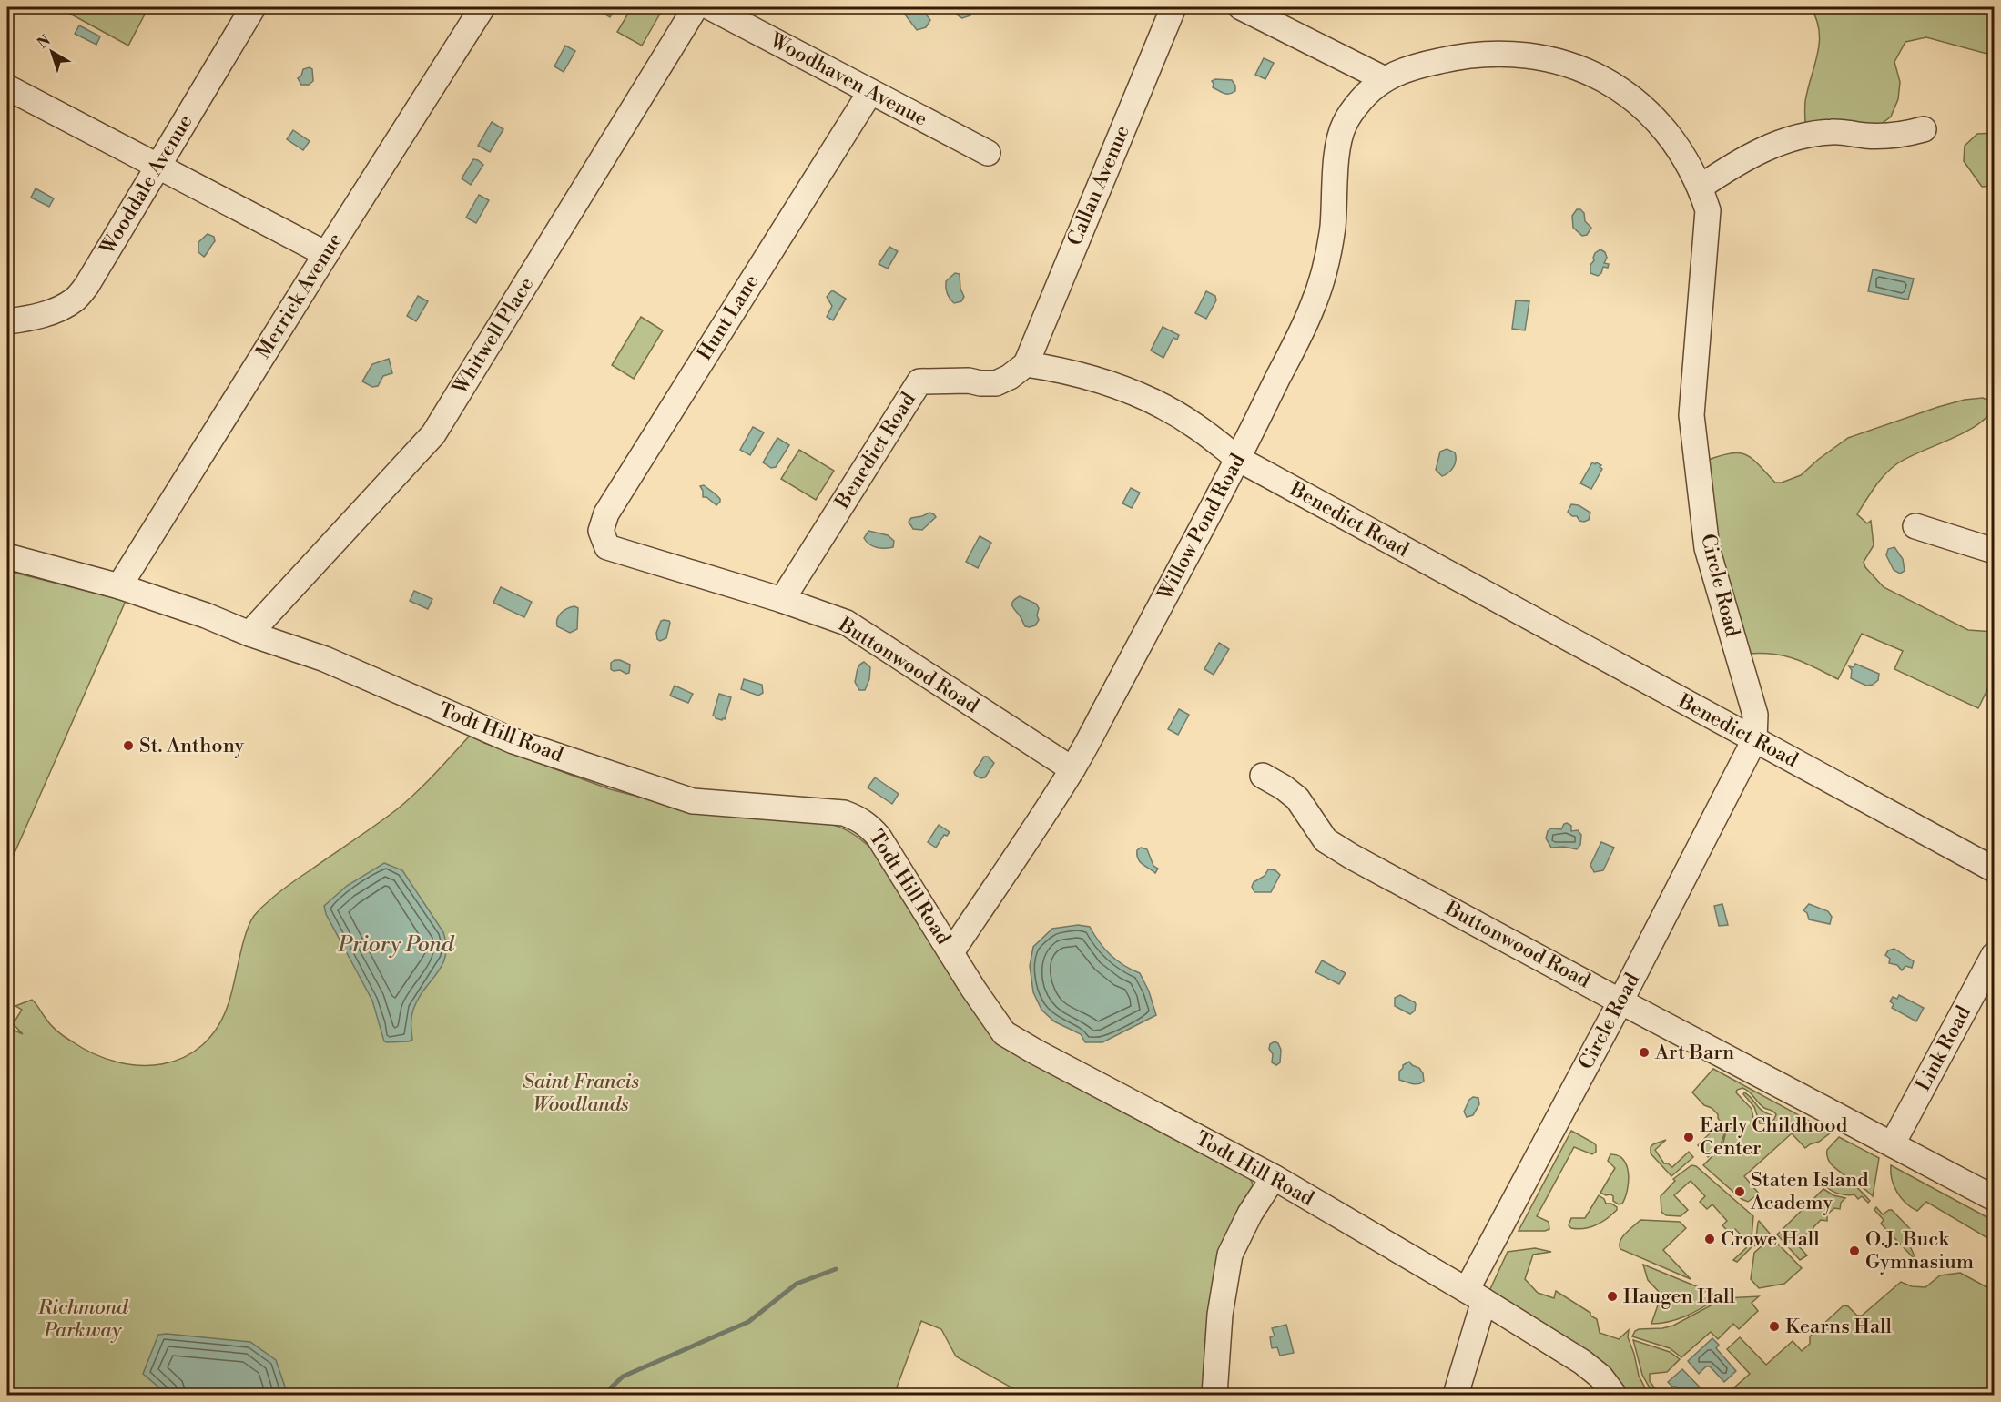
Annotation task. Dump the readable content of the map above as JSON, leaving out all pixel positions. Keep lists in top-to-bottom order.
{
  "streets": {
    "street": [
      "Woodhaven Avenue",
      "Wooddale Avenue",
      "Callan Avenue",
      "Merrick Avenue",
      "Hunt Lane",
      "Whitwell Place",
      "Benedict Road",
      "Willow Pond Road",
      "Circle Road",
      "Buttonwood Road",
      "Todt Hill Road",
      "Link Road"
    ]
  },
  "crossings": [
    ["Woodhaven Avenue", "Hunt Lane"],
    ["Callan Avenue", "Benedict Road"],
    ["Merrick Avenue", "Todt Hill Road"],
    ["Hunt Lane", "Buttonwood Road"],
    ["Whitwell Place", "Todt Hill Road"],
    ["Benedict Road", "Willow Pond Road"],
    ["Benedict Road", "Circle Road"],
    ["Benedict Road", "Buttonwood Road"],
    ["Willow Pond Road", "Circle Road"],
    ["Willow Pond Road", "Buttonwood Road"],
    ["Willow Pond Road", "Todt Hill Road"],
    ["Circle Road", "Buttonwood Road"],
    ["Circle Road", "Todt Hill Road"],
    ["Buttonwood Road", "Link Road"]
  ],
  "water": ["Priory Pond"],
  "parks": ["Saint Francis Woodlands", "Richmond Parkway"],
  "places": [
    "St. Anthony",
    "Art Barn",
    "Early Childhood Center",
    "Staten Island Academy",
    "Crowe Hall",
    "O.J. Buck Gymnasium",
    "Haugen Hall",
    "Kearns Hall"
  ],
  "north": "top left"
}
